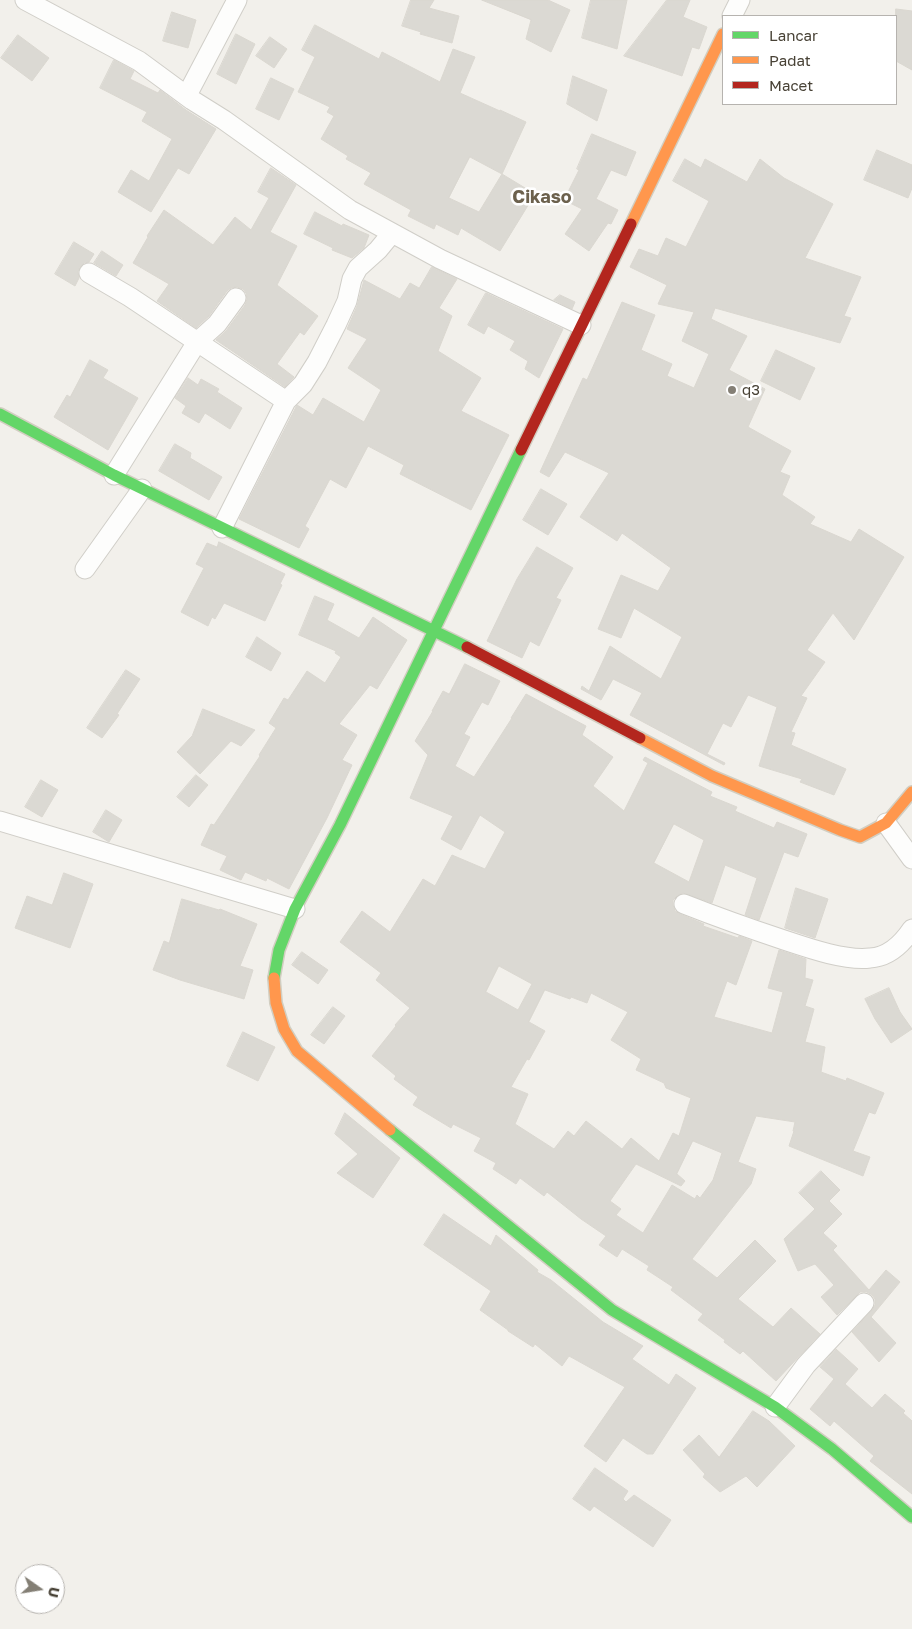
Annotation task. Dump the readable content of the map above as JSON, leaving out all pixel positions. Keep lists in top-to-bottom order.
{
  "districts": ["Cikaso"],
  "places": ["q3"],
  "legend": ["Lancar", "Padat", "Macet"],
  "north": "right"
}
